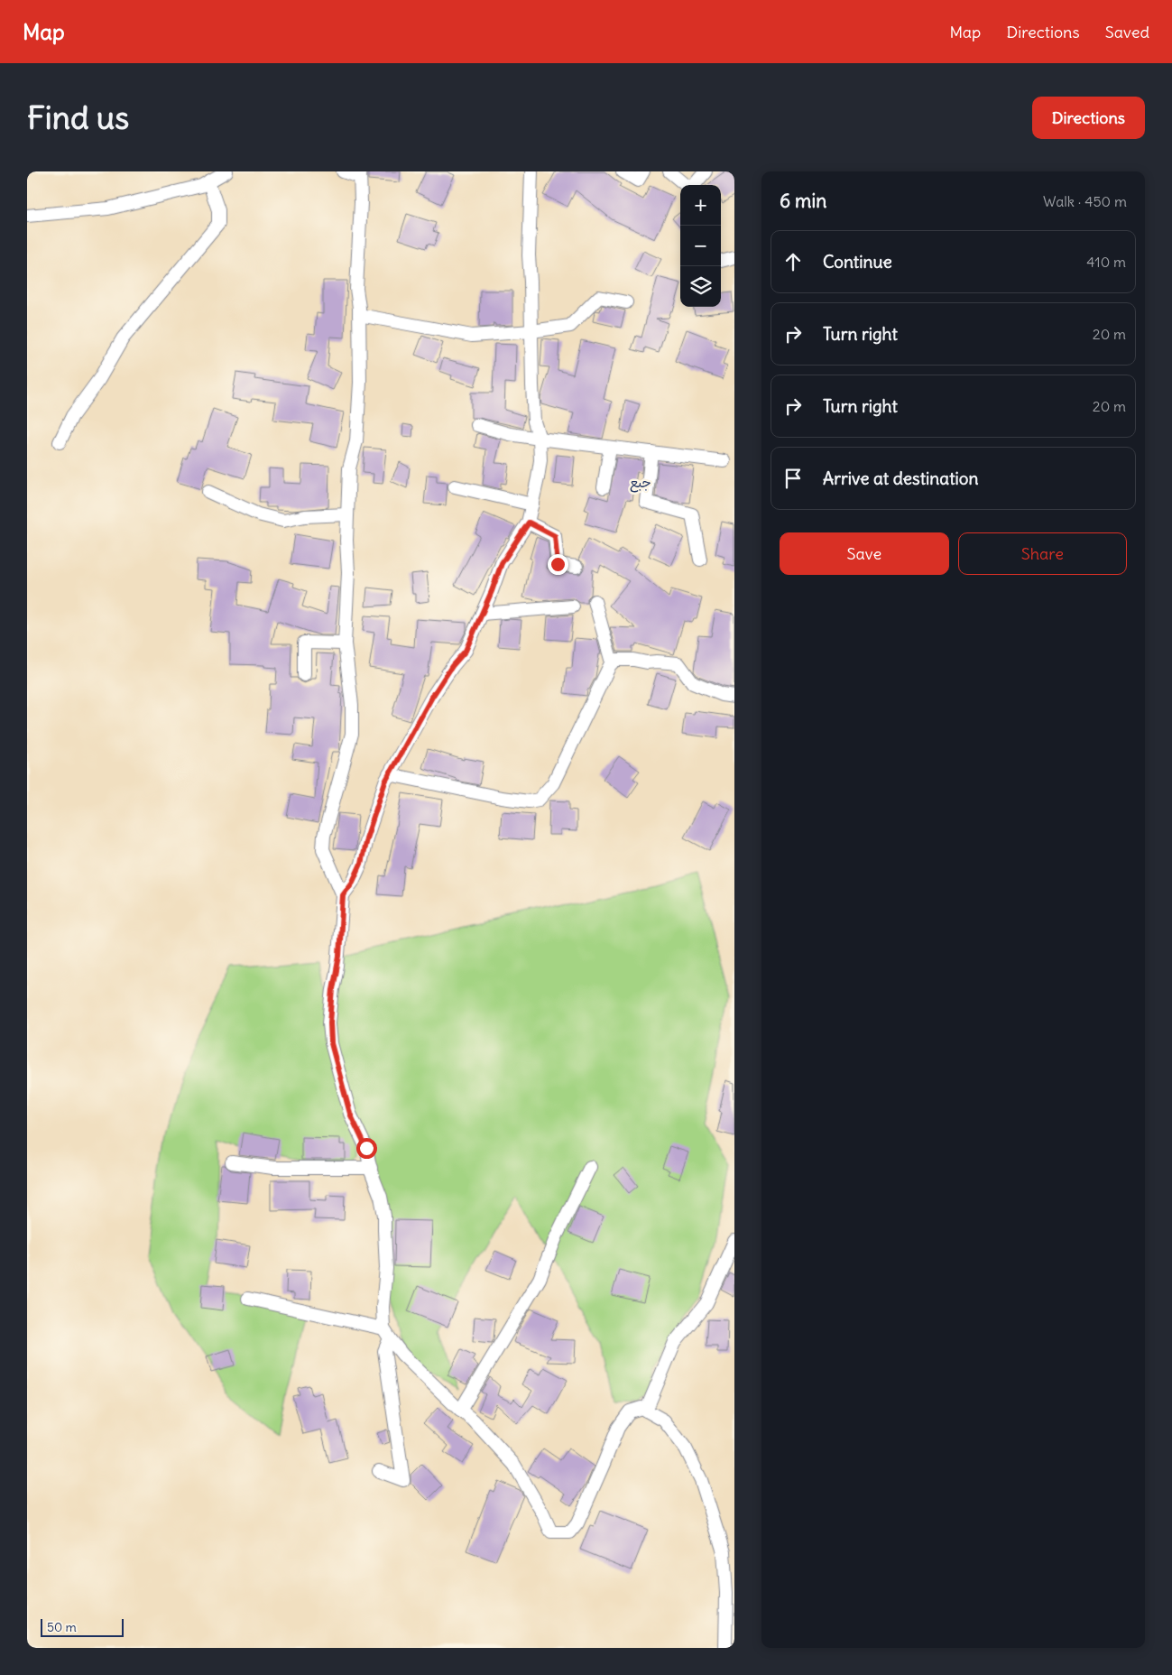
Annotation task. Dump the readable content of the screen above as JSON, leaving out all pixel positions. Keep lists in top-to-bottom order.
{
  "districts": ["جبع"],
  "scale_bar": "50 m",
  "page": {
    "header": "Map",
    "nav": ["Map", "Directions", "Saved"],
    "buttons": [
      "Directions",
      ["Save", "Share"]
    ],
    "title": "Find us",
    "heading": ["6 min", "Walk · 450 m"],
    "map_buttons": ["+", "−"],
    "list": [
      ["Continue", "410 m"],
      ["Turn right", "20 m"],
      ["Turn right", "20 m"],
      "Arrive at destination"
    ],
    "scale": "50 m"
  }
}
